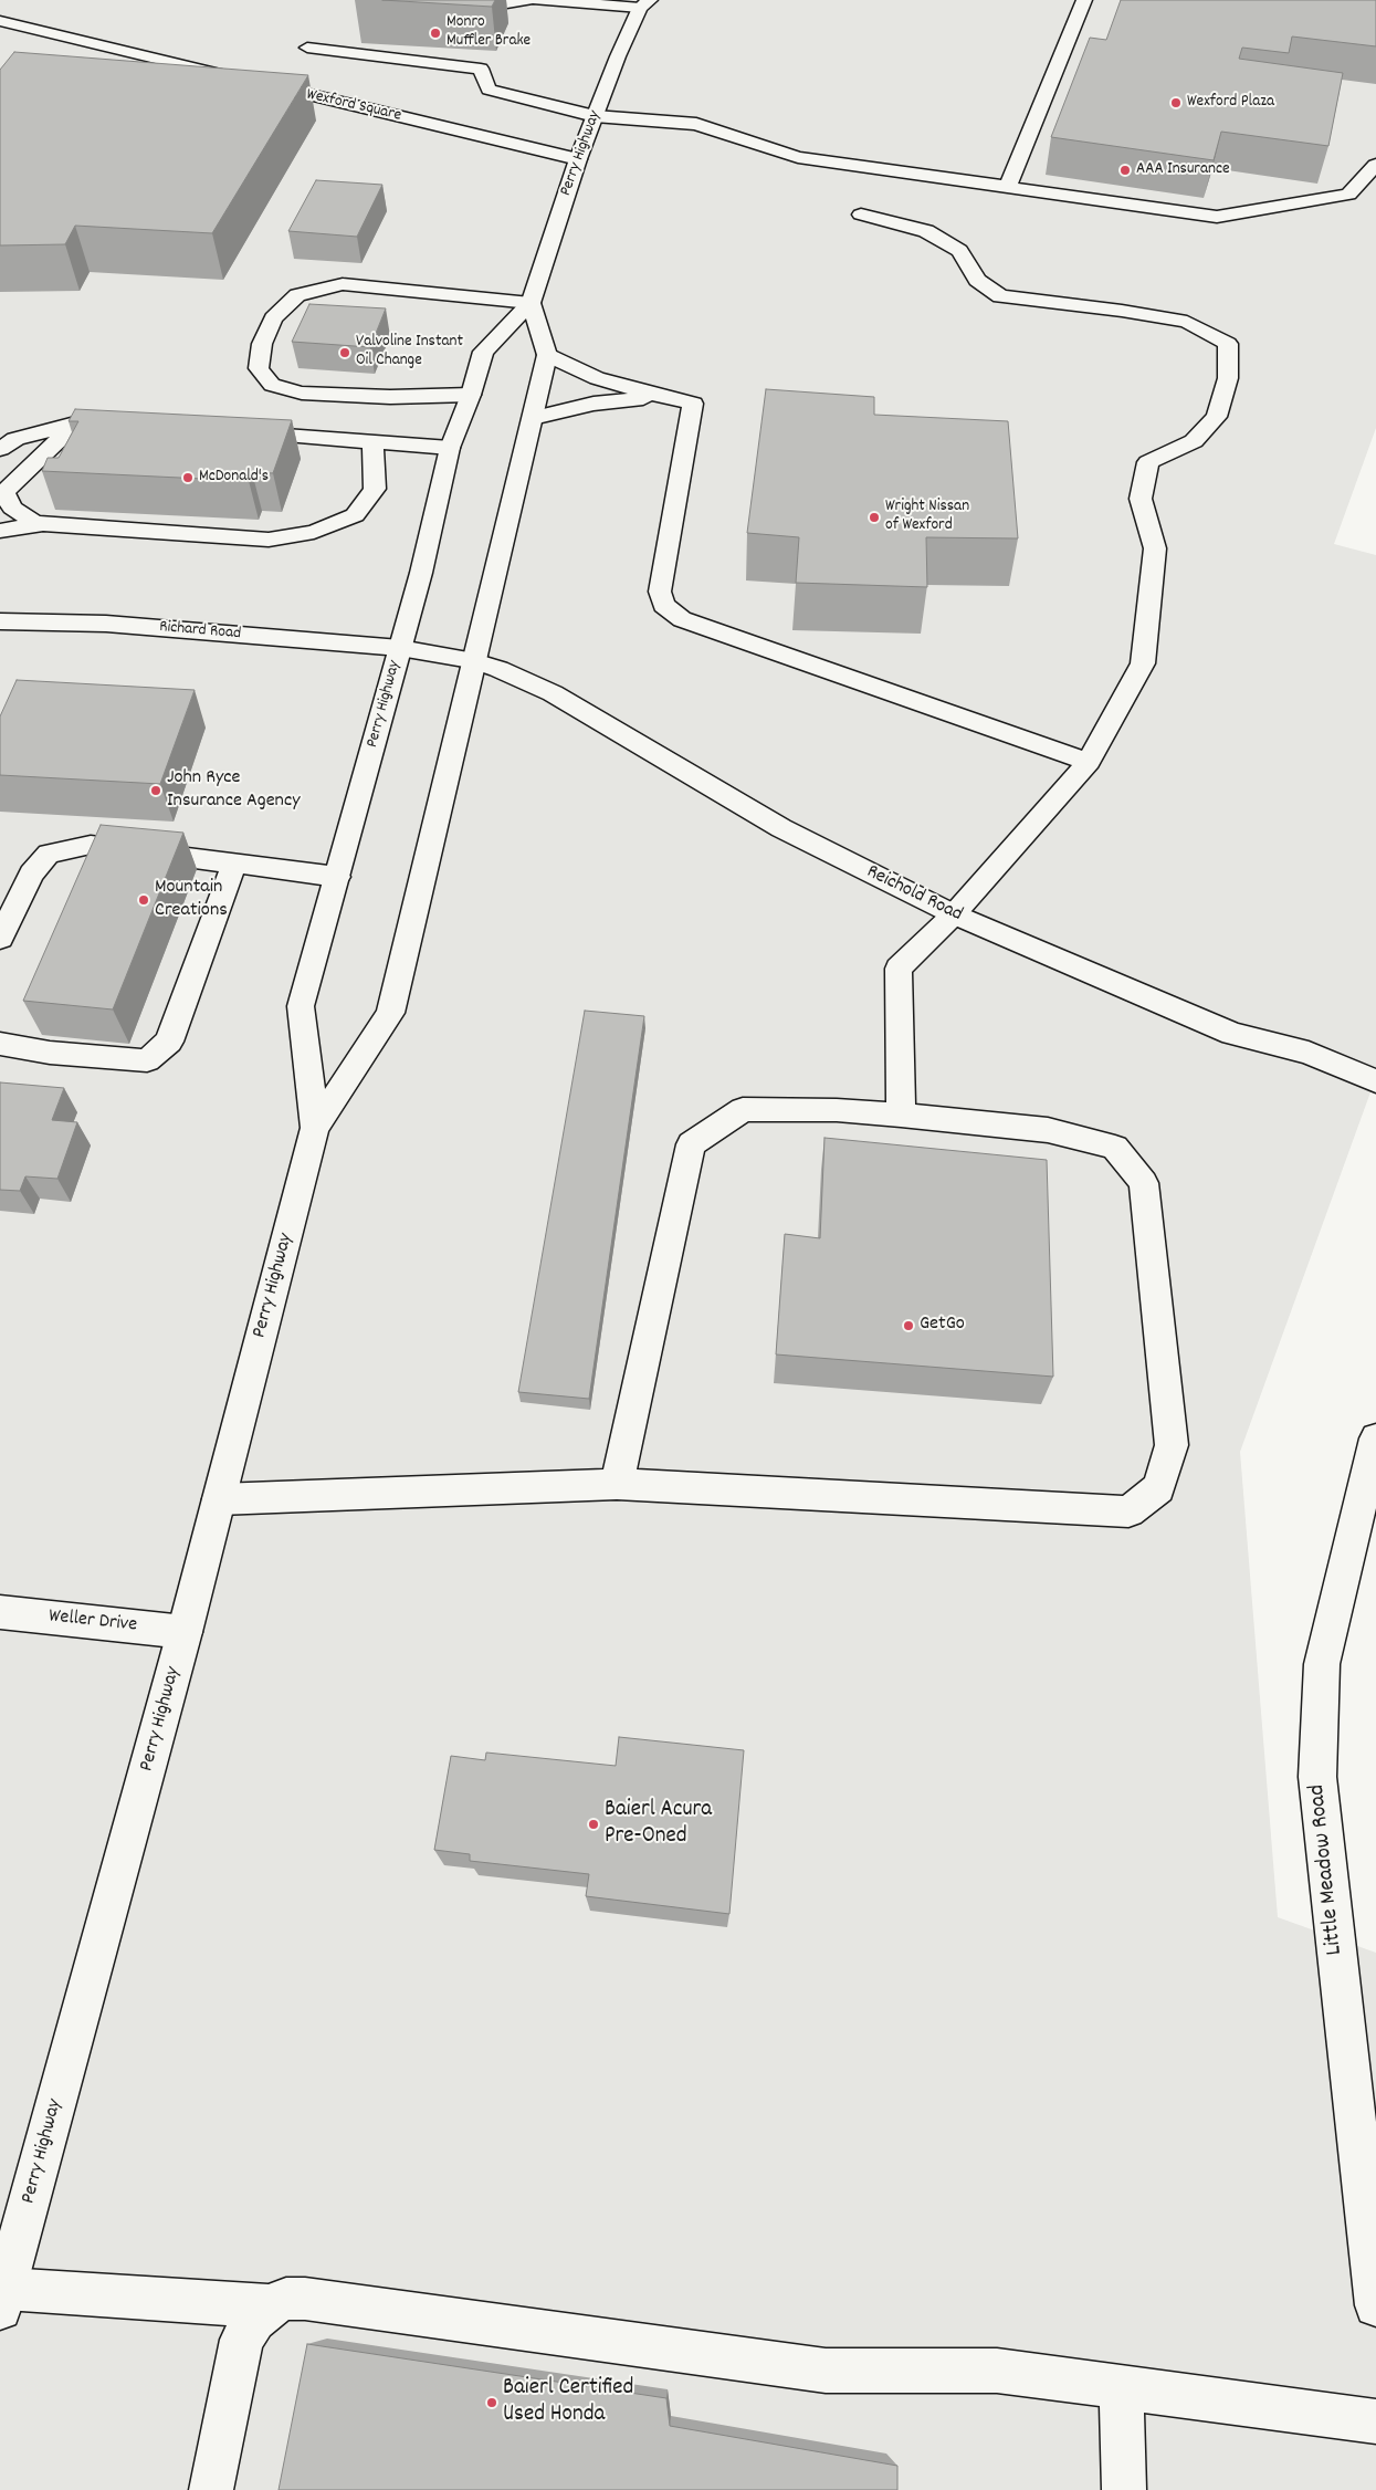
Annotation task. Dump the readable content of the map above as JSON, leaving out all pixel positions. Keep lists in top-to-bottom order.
{
  "streets": {
    "main road": [
      "Wexford Square",
      "Perry Highway",
      "Richard Road",
      "Reichold Road",
      "Weller Drive",
      "Little Meadow Road"
    ]
  },
  "crossings": [
    ["Wexford Square", "Perry Highway"],
    ["Perry Highway", "Richard Road"],
    ["Perry Highway", "Reichold Road"],
    ["Perry Highway", "Weller Drive"],
    ["Richard Road", "Reichold Road"]
  ],
  "places": [
    "Monro Muffler Brake",
    "Wexford Plaza",
    "AAA Insurance",
    "Valvoline Instant Oil Change",
    "McDonald's",
    "Wright Nissan of Wexford",
    "John Ryce Insurance Agency",
    "Mountain Creations",
    "GetGo",
    "Baierl Acura Pre-Oned",
    "Baierl Certified Used Honda"
  ]
}
